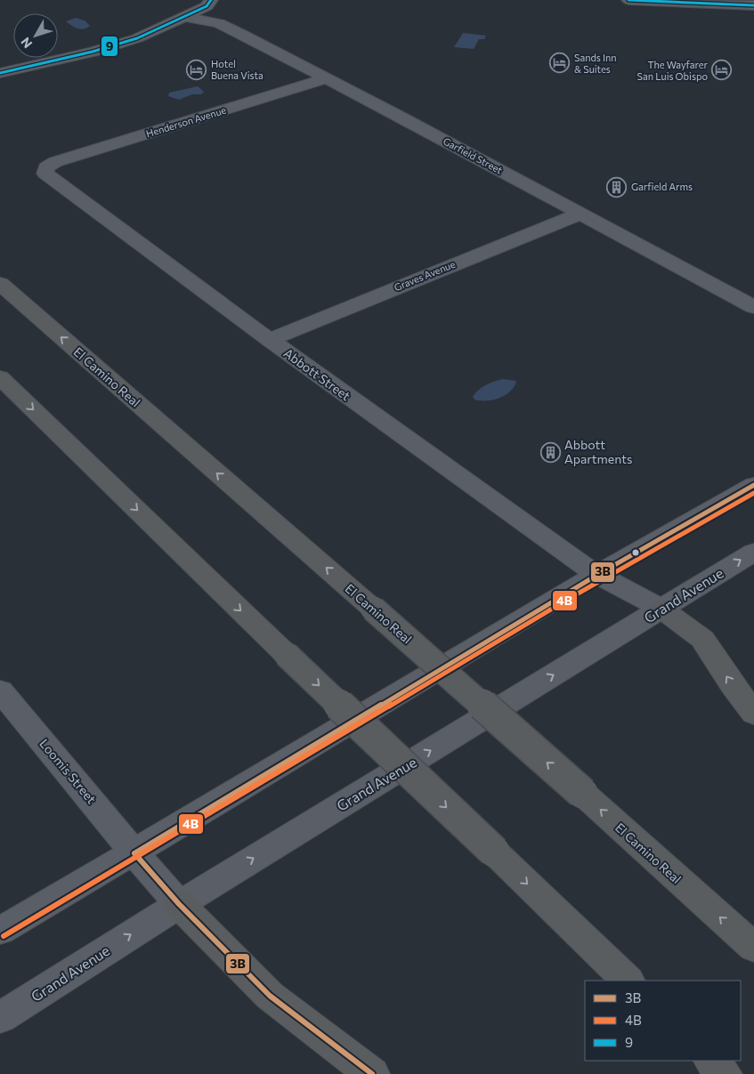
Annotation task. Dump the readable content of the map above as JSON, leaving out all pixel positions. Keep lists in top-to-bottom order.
{
  "streets": {
    "highway": ["El Camino Real"],
    "street": [
      "Henderson Avenue",
      "Garfield Street",
      "Graves Avenue",
      "Abbott Street",
      "Grand Avenue",
      "Loomis Street"
    ]
  },
  "crossings": [
    ["Henderson Avenue", "Garfield Street"],
    ["Henderson Avenue", "Abbott Street"],
    ["Garfield Street", "Graves Avenue"],
    ["Graves Avenue", "Abbott Street"],
    ["Abbott Street", "Grand Avenue"],
    ["Grand Avenue", "Loomis Street"]
  ],
  "places": {
    "hotel": ["Sands Inn & Suites", "Hotel Buena Vista", "The Wayfarer San Luis Obispo"],
    "building": ["Garfield Arms", "Abbott Apartments"]
  },
  "lines": ["transit line 9", "transit line 3B", "transit line 4B"],
  "legend": ["3B", "4B", "9"],
  "north": "bottom left"
}
